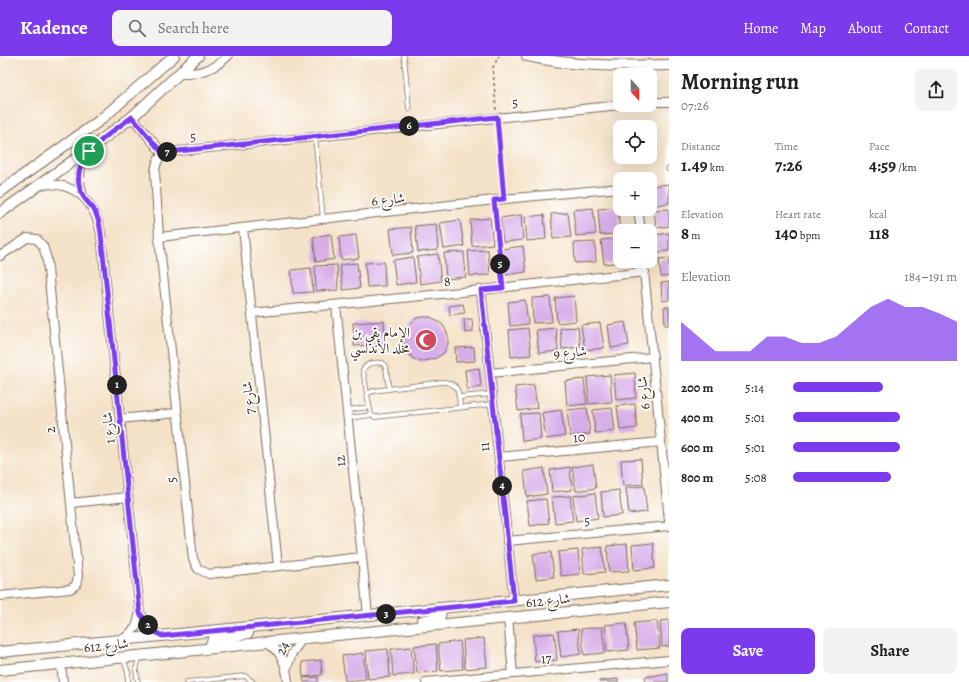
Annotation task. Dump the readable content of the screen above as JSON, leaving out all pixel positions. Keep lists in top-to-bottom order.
{
  "streets": {
    "street": [
      "5",
      "شارع 6",
      "8",
      "شارع 9",
      "شارع 7",
      "شارع 1",
      "2",
      "10",
      "11",
      "12",
      "شارع 612",
      "24",
      "17"
    ]
  },
  "crossings": [
    ["5", "شارع 6"],
    ["5", "شارع 7"],
    ["5", "11"],
    ["شارع 6", "8"],
    ["شارع 6", "شارع 9"],
    ["شارع 6", "شارع 7"],
    ["شارع 6", "10"],
    ["8", "شارع 7"],
    ["8", "11"],
    ["8", "12"],
    ["شارع 9", "11"],
    ["شارع 1", "شارع 612"],
    ["10", "11"],
    ["11", "شارع 612"],
    ["12", "شارع 612"],
    ["شارع 612", "24"]
  ],
  "places": {
    "mosque": ["الإمام بقي بن مخلد الأندلسي"]
  },
  "north": "bottom",
  "page": {
    "header": "Kadence",
    "search": "Search here",
    "nav": [
      "Home",
      "Map",
      "About",
      "Contact"
    ],
    "heading": ["Morning run", "07:26"],
    "map_buttons": ["+", "−"],
    "pins": [
      "6",
      "7",
      "5",
      "1",
      "4",
      "3",
      "2"
    ],
    "stats": [
      ["Distance", "1.49 km"],
      ["Time", "7:26"],
      ["Pace", "4:59 /km"],
      ["Elevation", "8 m"],
      ["Heart rate", "140 bpm"],
      ["kcal", "118"]
    ],
    "chart": ["Elevation", "184–191 m"],
    "list": [
      {
        "name": "200 m",
        "note": "5:14"
      },
      {
        "name": "400 m",
        "note": "5:01"
      },
      {
        "name": "600 m",
        "note": "5:01"
      },
      {
        "name": "800 m",
        "note": "5:08"
      }
    ],
    "buttons": ["Save", "Share"]
  }
}
